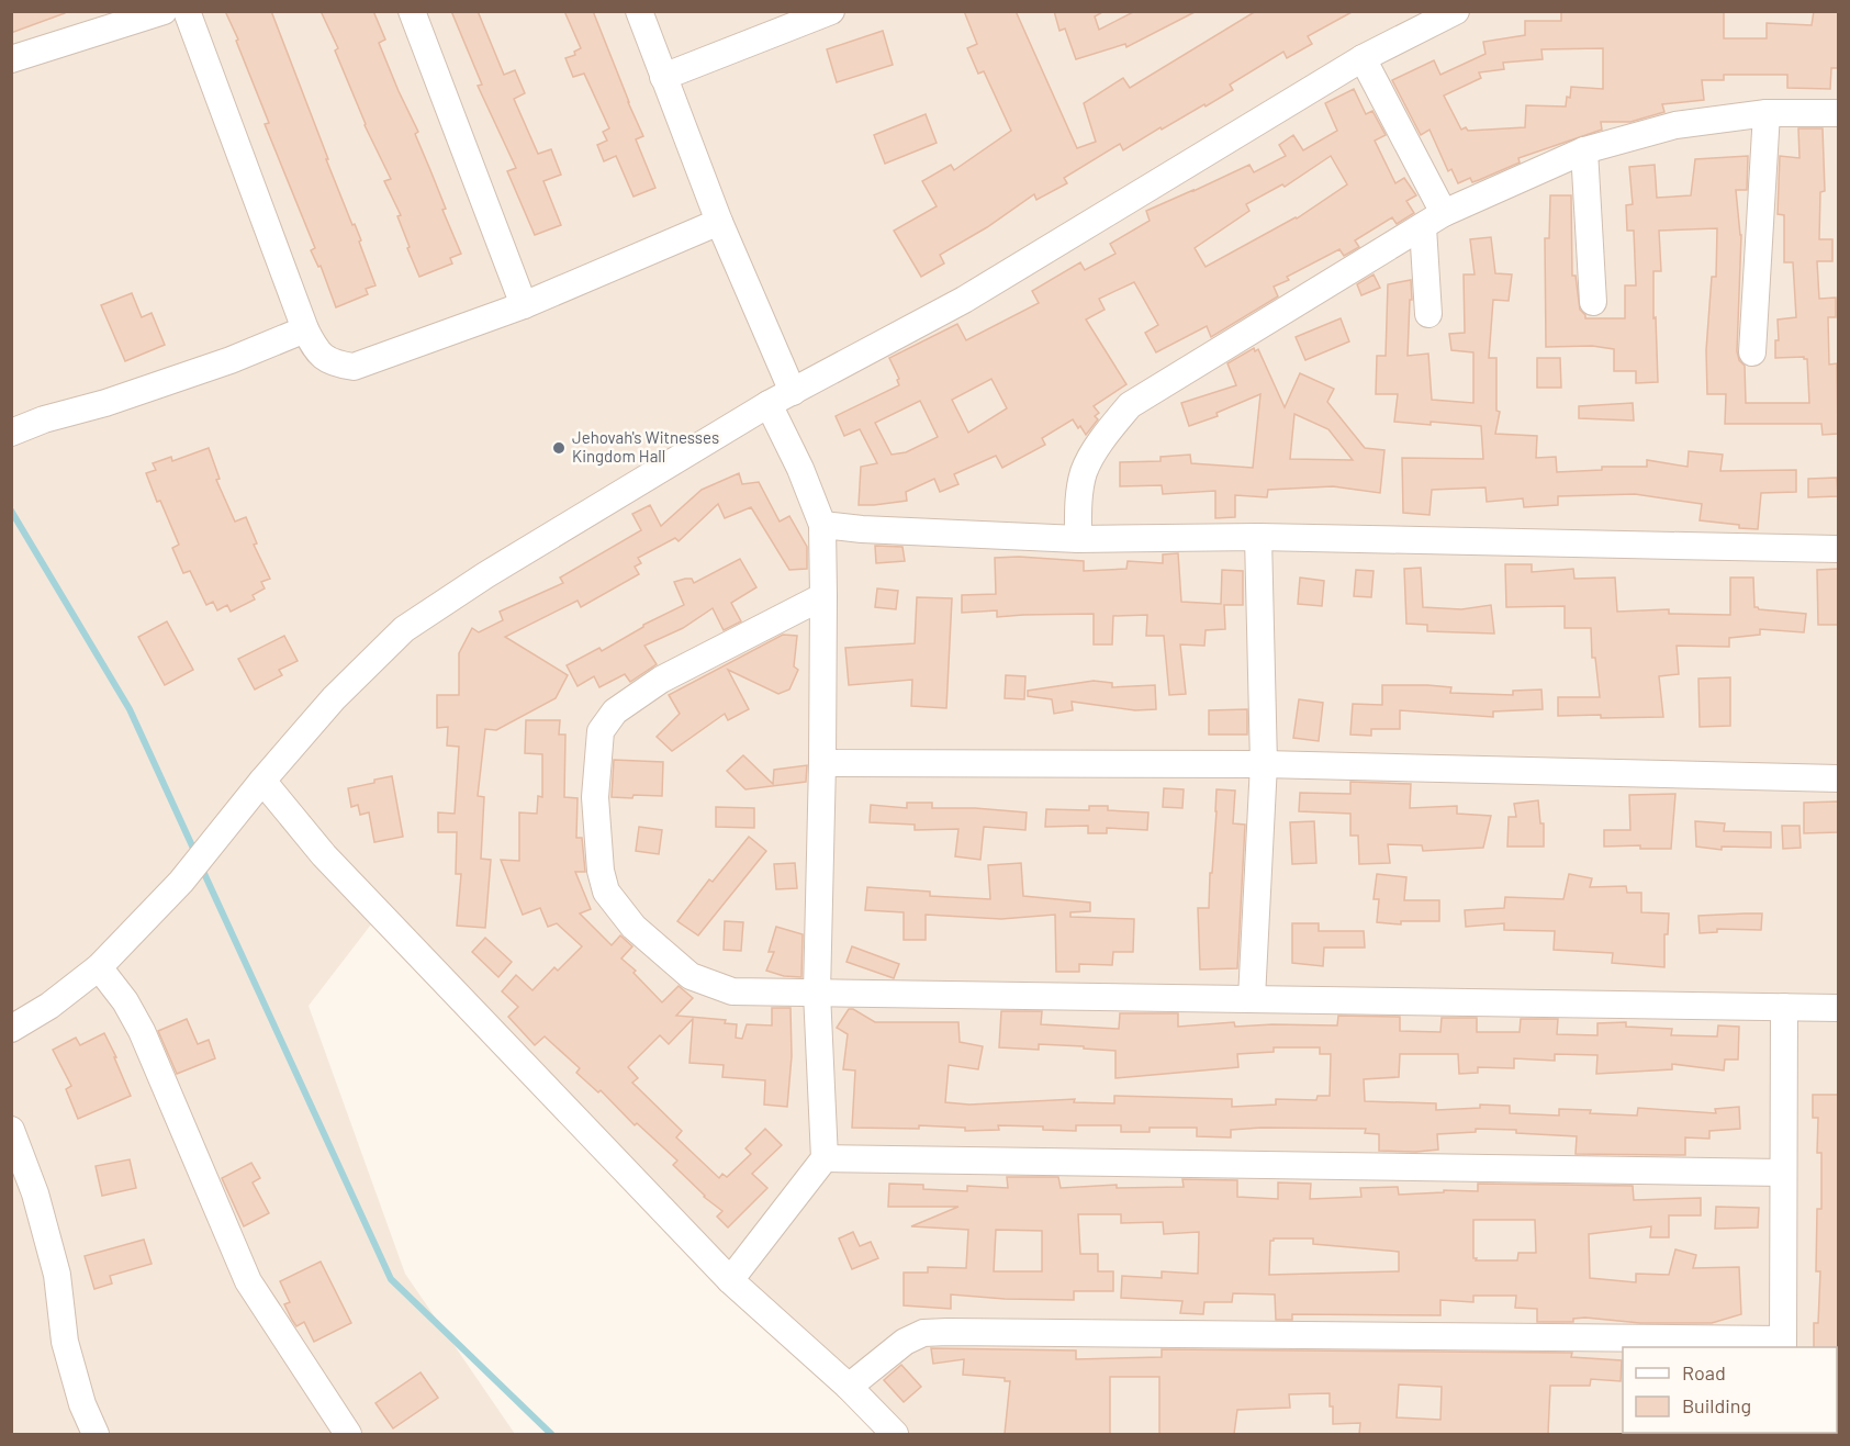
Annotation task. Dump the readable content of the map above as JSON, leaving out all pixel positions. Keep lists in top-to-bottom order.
{
  "places": ["Jehovah's Witnesses Kingdom Hall"],
  "legend": ["Road", "Building"]
}
